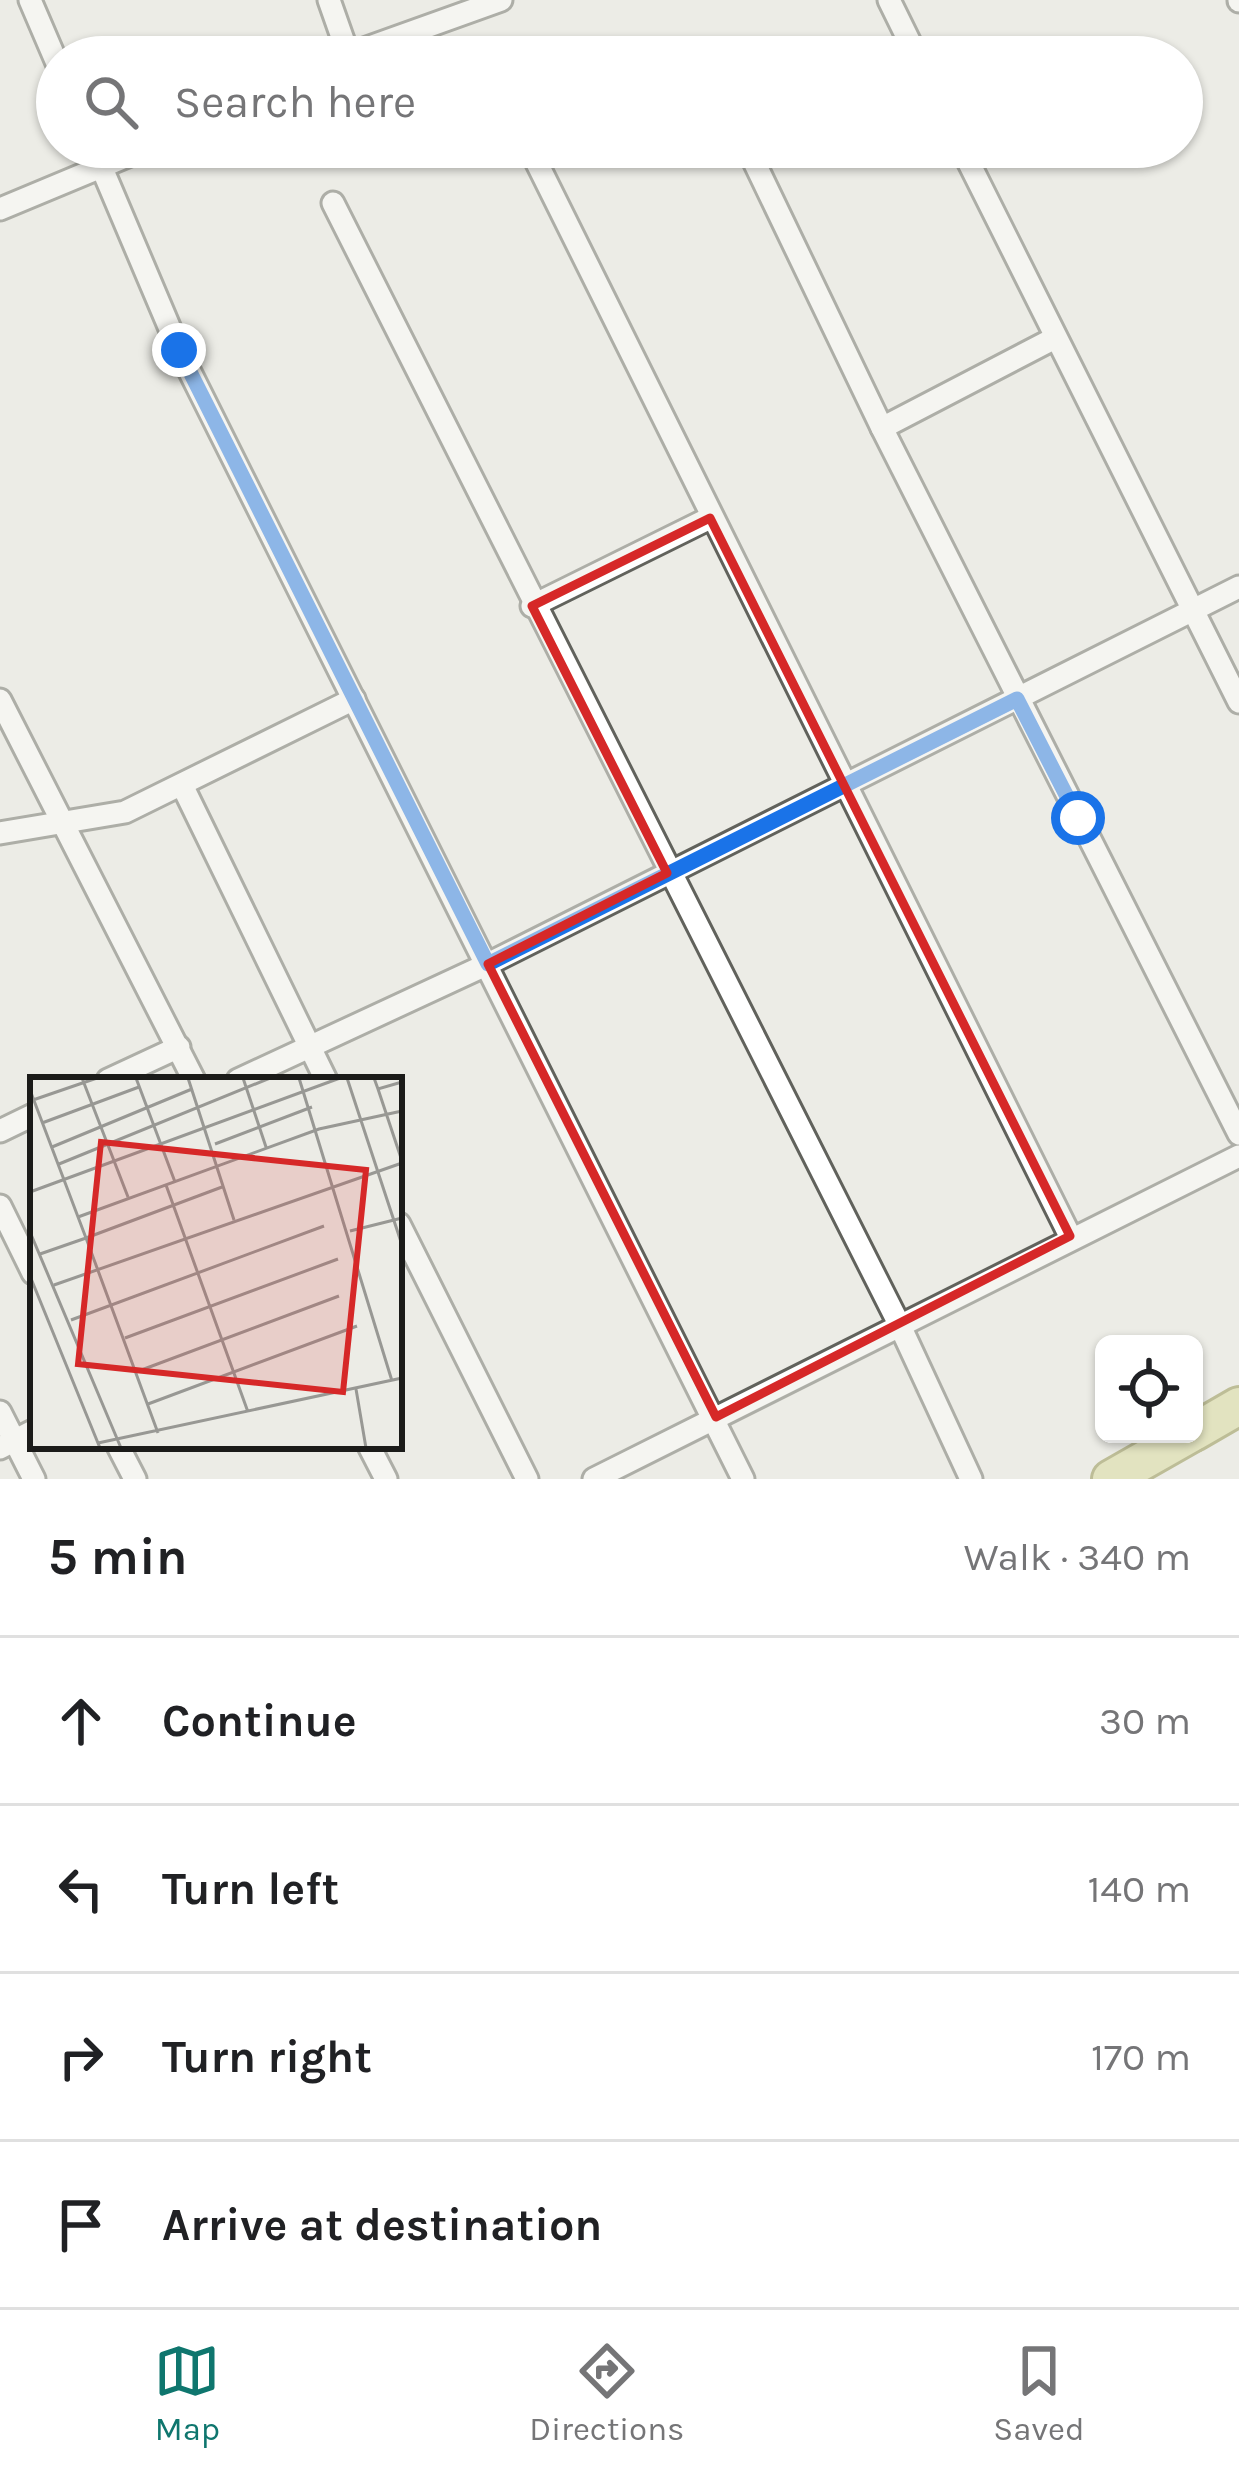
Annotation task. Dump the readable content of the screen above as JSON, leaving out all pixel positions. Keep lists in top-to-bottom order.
{
  "page": {
    "search": "Search here",
    "heading": ["5 min", "Walk · 340 m"],
    "list": [
      ["Continue", "30 m"],
      ["Turn left", "140 m"],
      ["Turn right", "170 m"],
      "Arrive at destination"
    ],
    "nav": ["Map", "Directions", "Saved"]
  }
}
